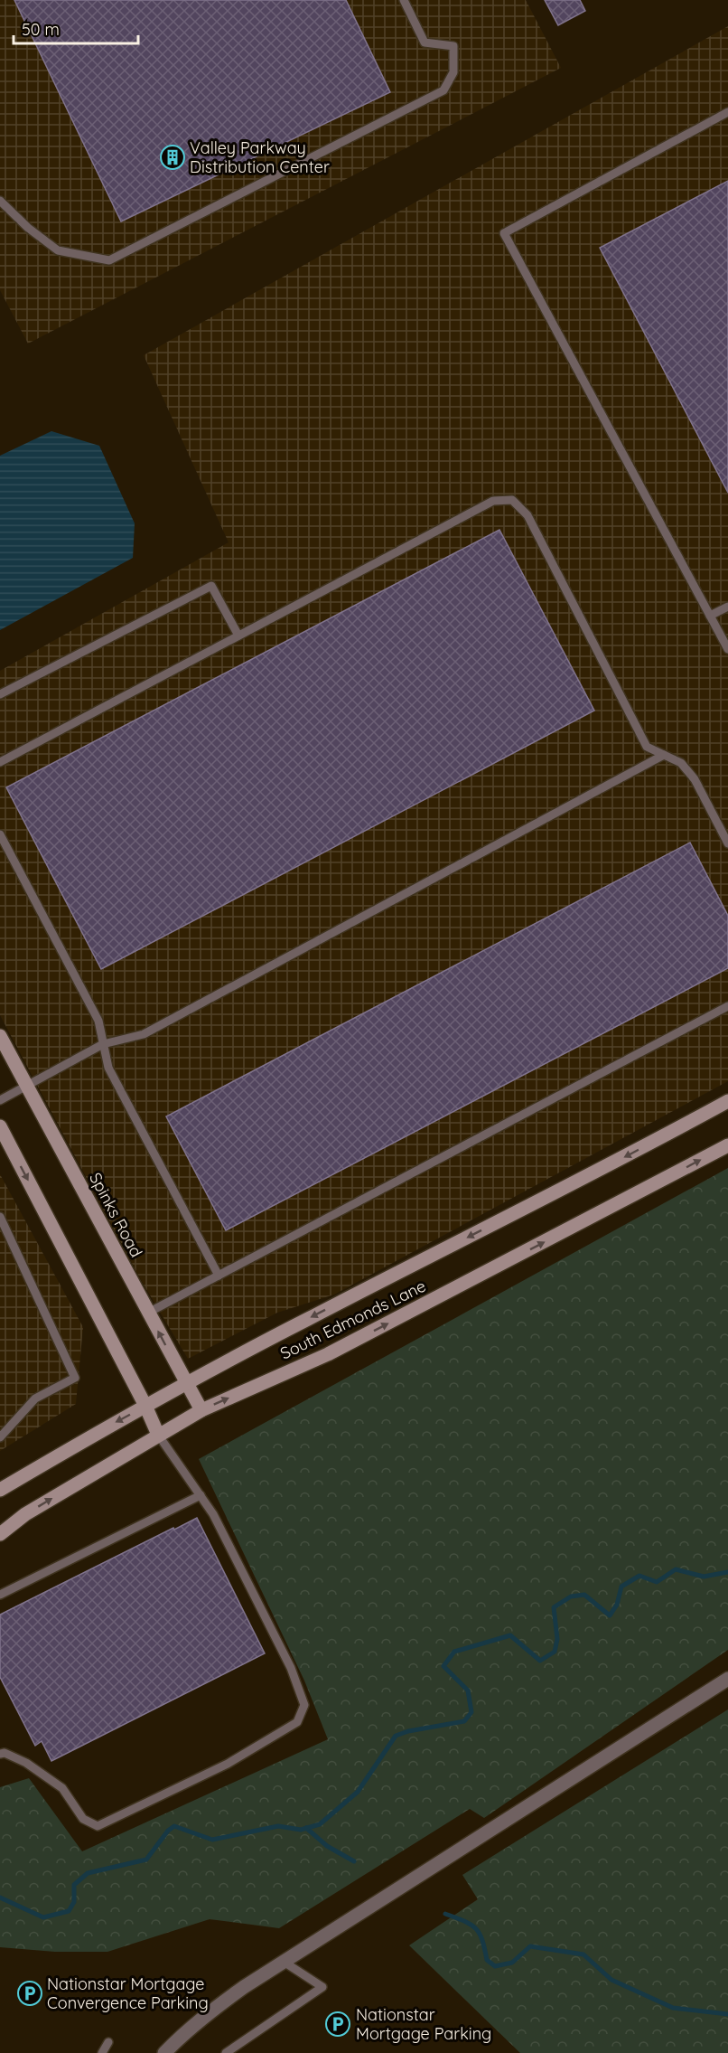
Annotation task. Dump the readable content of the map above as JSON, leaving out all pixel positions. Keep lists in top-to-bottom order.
{
  "streets": {
    "main road": ["Spinks Road", "South Edmonds Lane"]
  },
  "crossings": [
    ["Spinks Road", "South Edmonds Lane"]
  ],
  "places": {
    "building": ["Valley Parkway Distribution Center"],
    "parking": ["Nationstar Mortgage Convergence Parking", "Nationstar Mortgage Parking"]
  },
  "scale_bar": "50 m"
}
